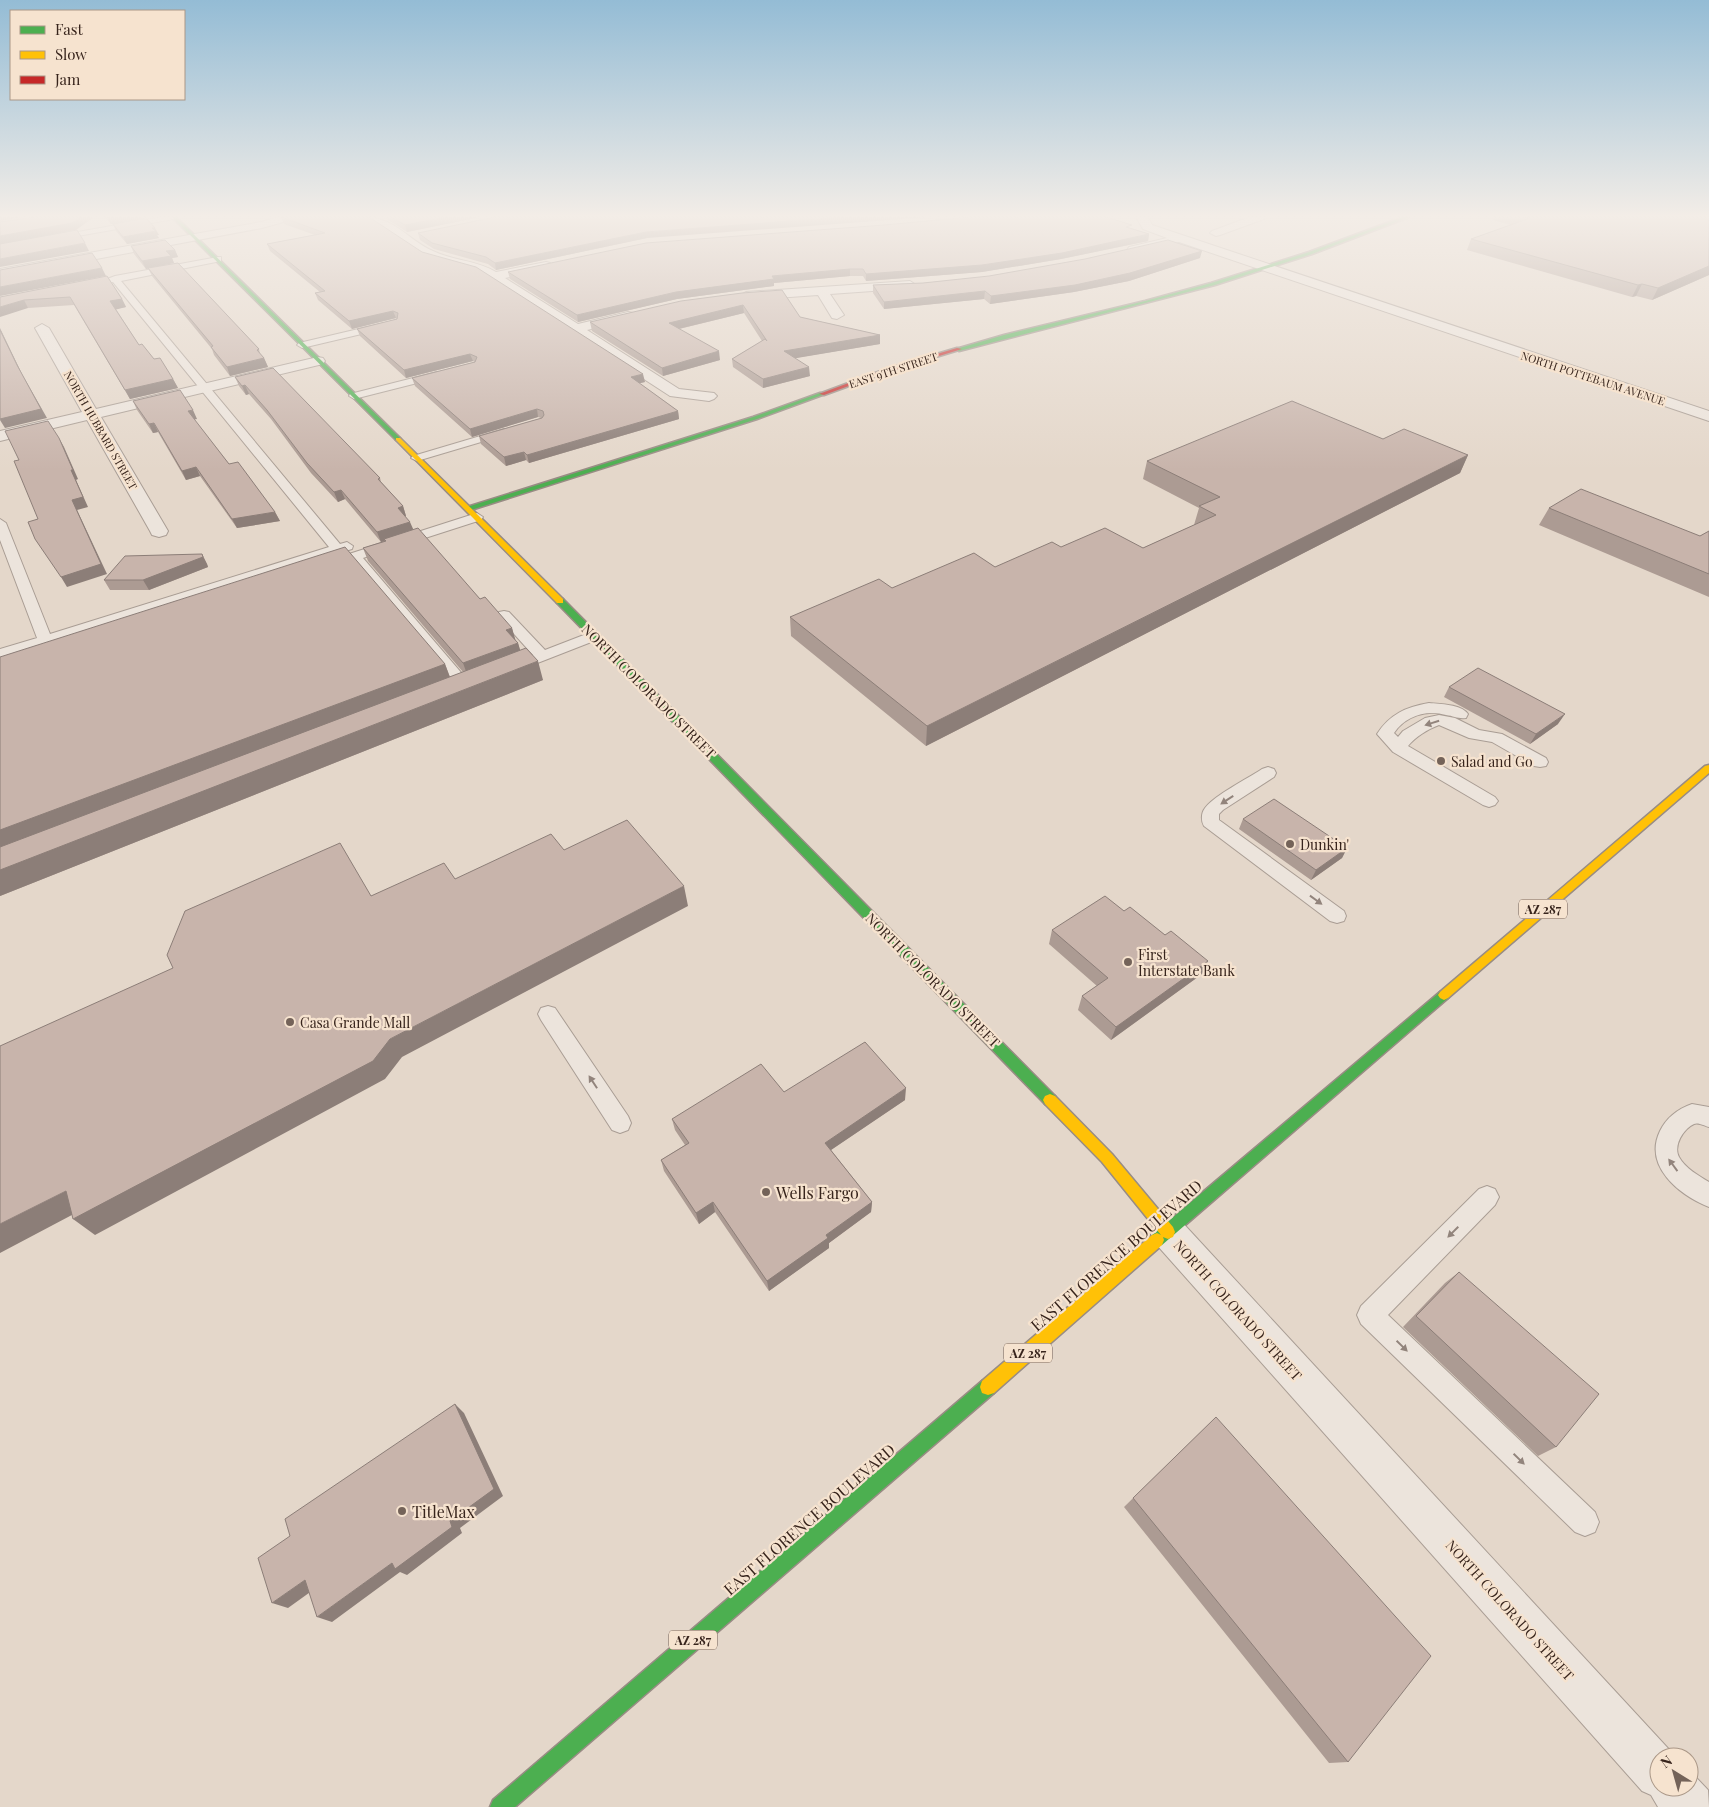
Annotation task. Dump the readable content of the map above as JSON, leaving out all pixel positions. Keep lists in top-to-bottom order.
{
  "streets": {
    "street": [
      "EAST 9TH STREET",
      "NORTH POTTEBAUM AVENUE",
      "NORTH HUBBARD STREET",
      "NORTH COLORADO STREET",
      "AZ 287",
      "EAST FLORENCE BOULEVARD"
    ]
  },
  "crossings": [
    ["EAST 9TH STREET", "NORTH COLORADO STREET"],
    ["NORTH COLORADO STREET", "EAST FLORENCE BOULEVARD"]
  ],
  "places": [
    "Salad and Go",
    "Dunkin'",
    "First Interstate Bank",
    "Casa Grande Mall",
    "Wells Fargo",
    "TitleMax"
  ],
  "legend": ["Fast", "Slow", "Jam"],
  "north": "top left"
}
